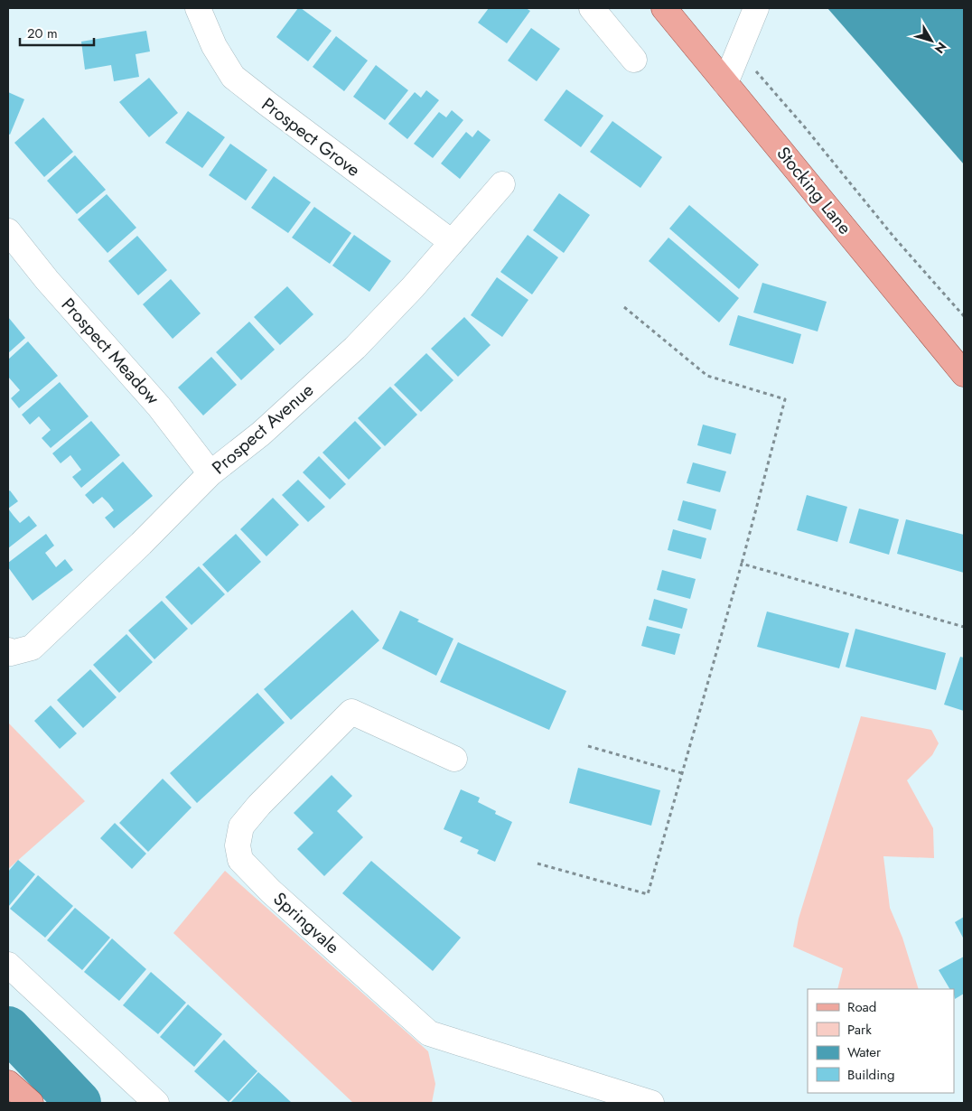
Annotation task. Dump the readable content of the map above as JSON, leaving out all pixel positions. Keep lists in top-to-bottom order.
{
  "streets": {
    "main road": ["Stocking Lane"],
    "street": [
      "Prospect Grove",
      "Prospect Meadow",
      "Prospect Avenue",
      "Springvale"
    ]
  },
  "crossings": [
    ["Prospect Grove", "Prospect Avenue"],
    ["Prospect Meadow", "Prospect Avenue"]
  ],
  "legend": [
    "Road",
    "Park",
    "Water",
    "Building"
  ],
  "scale_bar": "20 m",
  "north": "bottom right"
}
